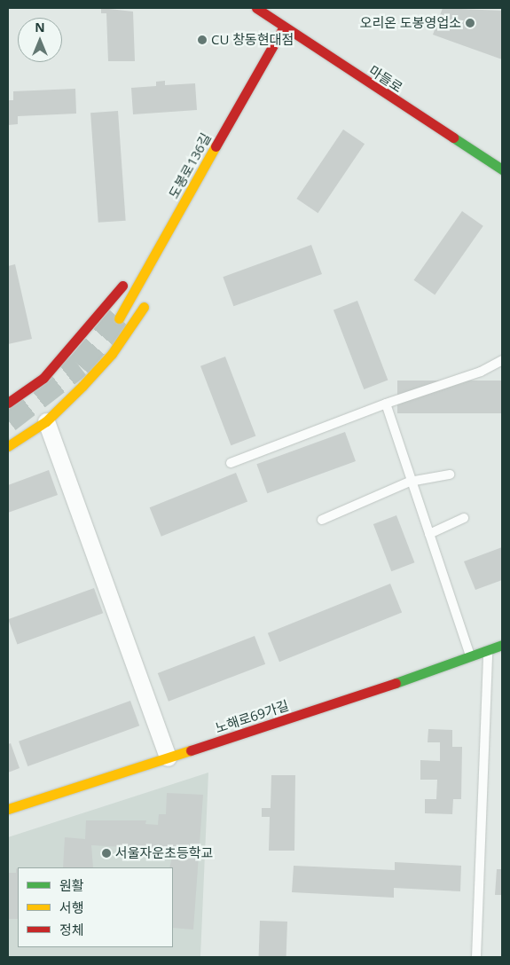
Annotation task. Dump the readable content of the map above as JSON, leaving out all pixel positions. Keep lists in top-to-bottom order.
{
  "streets": {
    "street": ["마들로", "도봉로136길", "노해로69가길"]
  },
  "crossings": [
    ["마들로", "도봉로136길"]
  ],
  "places": ["오리온 도봉영업소", "CU 창동현대점", "서울자운초등학교"],
  "legend": ["원활", "서행", "정체"],
  "north": "top"
}
